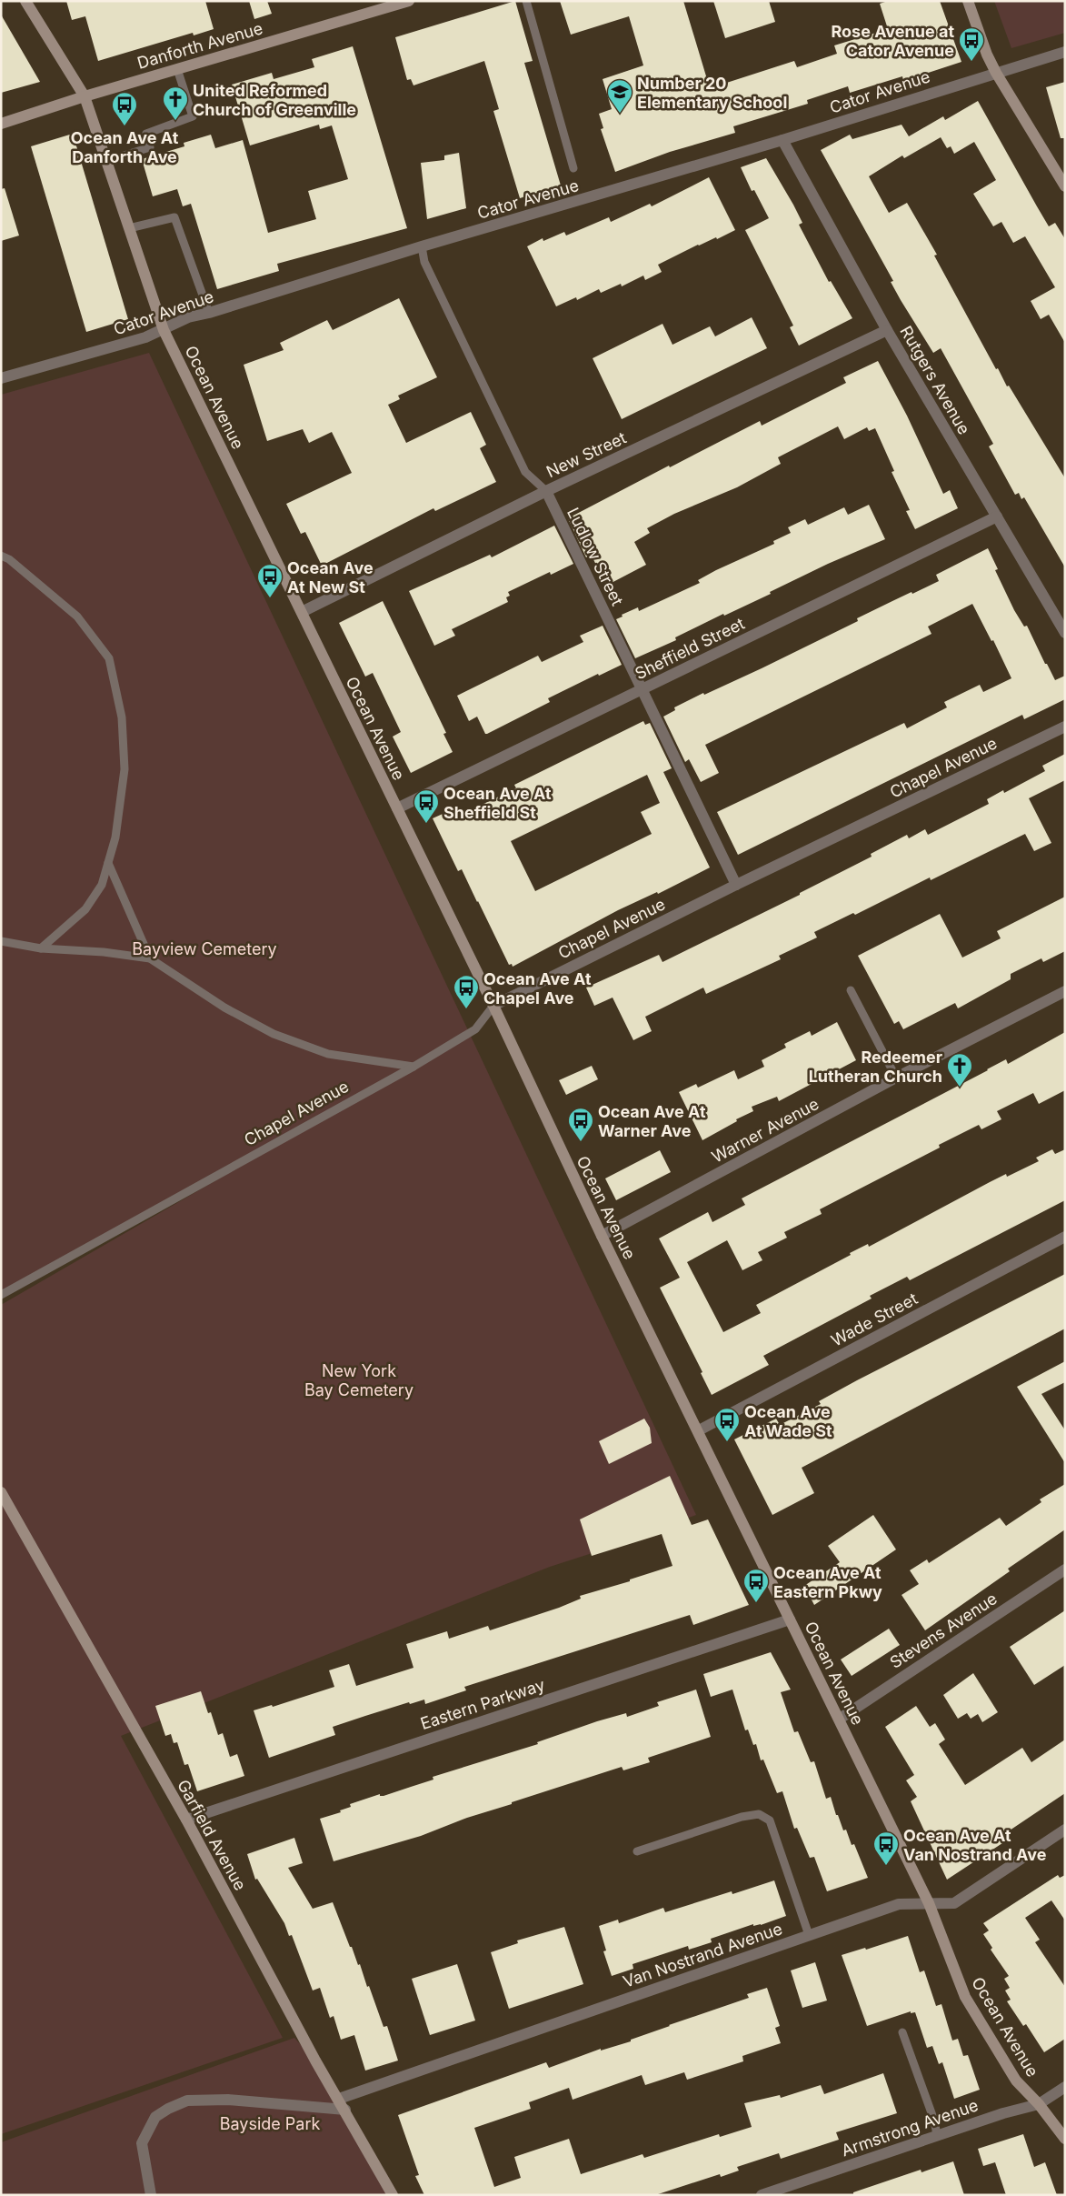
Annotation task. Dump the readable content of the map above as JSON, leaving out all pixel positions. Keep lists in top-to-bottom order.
{
  "streets": {
    "street": [
      "Danforth Avenue",
      "Cator Avenue",
      "Rutgers Avenue",
      "Ocean Avenue",
      "New Street",
      "Ludlow Street",
      "Sheffield Street",
      "Chapel Avenue",
      "Warner Avenue",
      "Wade Street",
      "Stevens Avenue",
      "Eastern Parkway",
      "Garfield Avenue",
      "Van Nostrand Avenue",
      "Armstrong Avenue"
    ]
  },
  "crossings": [
    ["Danforth Avenue", "Ocean Avenue"],
    ["Cator Avenue", "Rutgers Avenue"],
    ["Cator Avenue", "Ocean Avenue"],
    ["Cator Avenue", "Ludlow Street"],
    ["Rutgers Avenue", "New Street"],
    ["Rutgers Avenue", "Sheffield Street"],
    ["Ocean Avenue", "New Street"],
    ["Ocean Avenue", "Sheffield Street"],
    ["Ocean Avenue", "Chapel Avenue"],
    ["Ocean Avenue", "Warner Avenue"],
    ["Ocean Avenue", "Wade Street"],
    ["Ocean Avenue", "Stevens Avenue"],
    ["Ocean Avenue", "Eastern Parkway"],
    ["Ocean Avenue", "Van Nostrand Avenue"],
    ["Ocean Avenue", "Armstrong Avenue"],
    ["New Street", "Ludlow Street"],
    ["Ludlow Street", "Sheffield Street"],
    ["Ludlow Street", "Chapel Avenue"],
    ["Eastern Parkway", "Garfield Avenue"],
    ["Garfield Avenue", "Van Nostrand Avenue"]
  ],
  "parks": ["Bayview Cemetery", "New York Bay Cemetery", "Bayside Park"],
  "places": {
    "bus stop": [
      "Rose Avenue at Cator Avenue",
      "Ocean Ave At Danforth Ave",
      "Ocean Ave At New St",
      "Ocean Ave At Sheffield St",
      "Ocean Ave At Chapel Ave",
      "Ocean Ave At Warner Ave",
      "Ocean Ave At Wade St",
      "Ocean Ave At Eastern Pkwy",
      "Ocean Ave At Van Nostrand Ave"
    ],
    "school or university": ["Number 20 Elementary School"],
    "church": ["United Reformed Church of Greenville", "Redeemer Lutheran Church"]
  }
}
